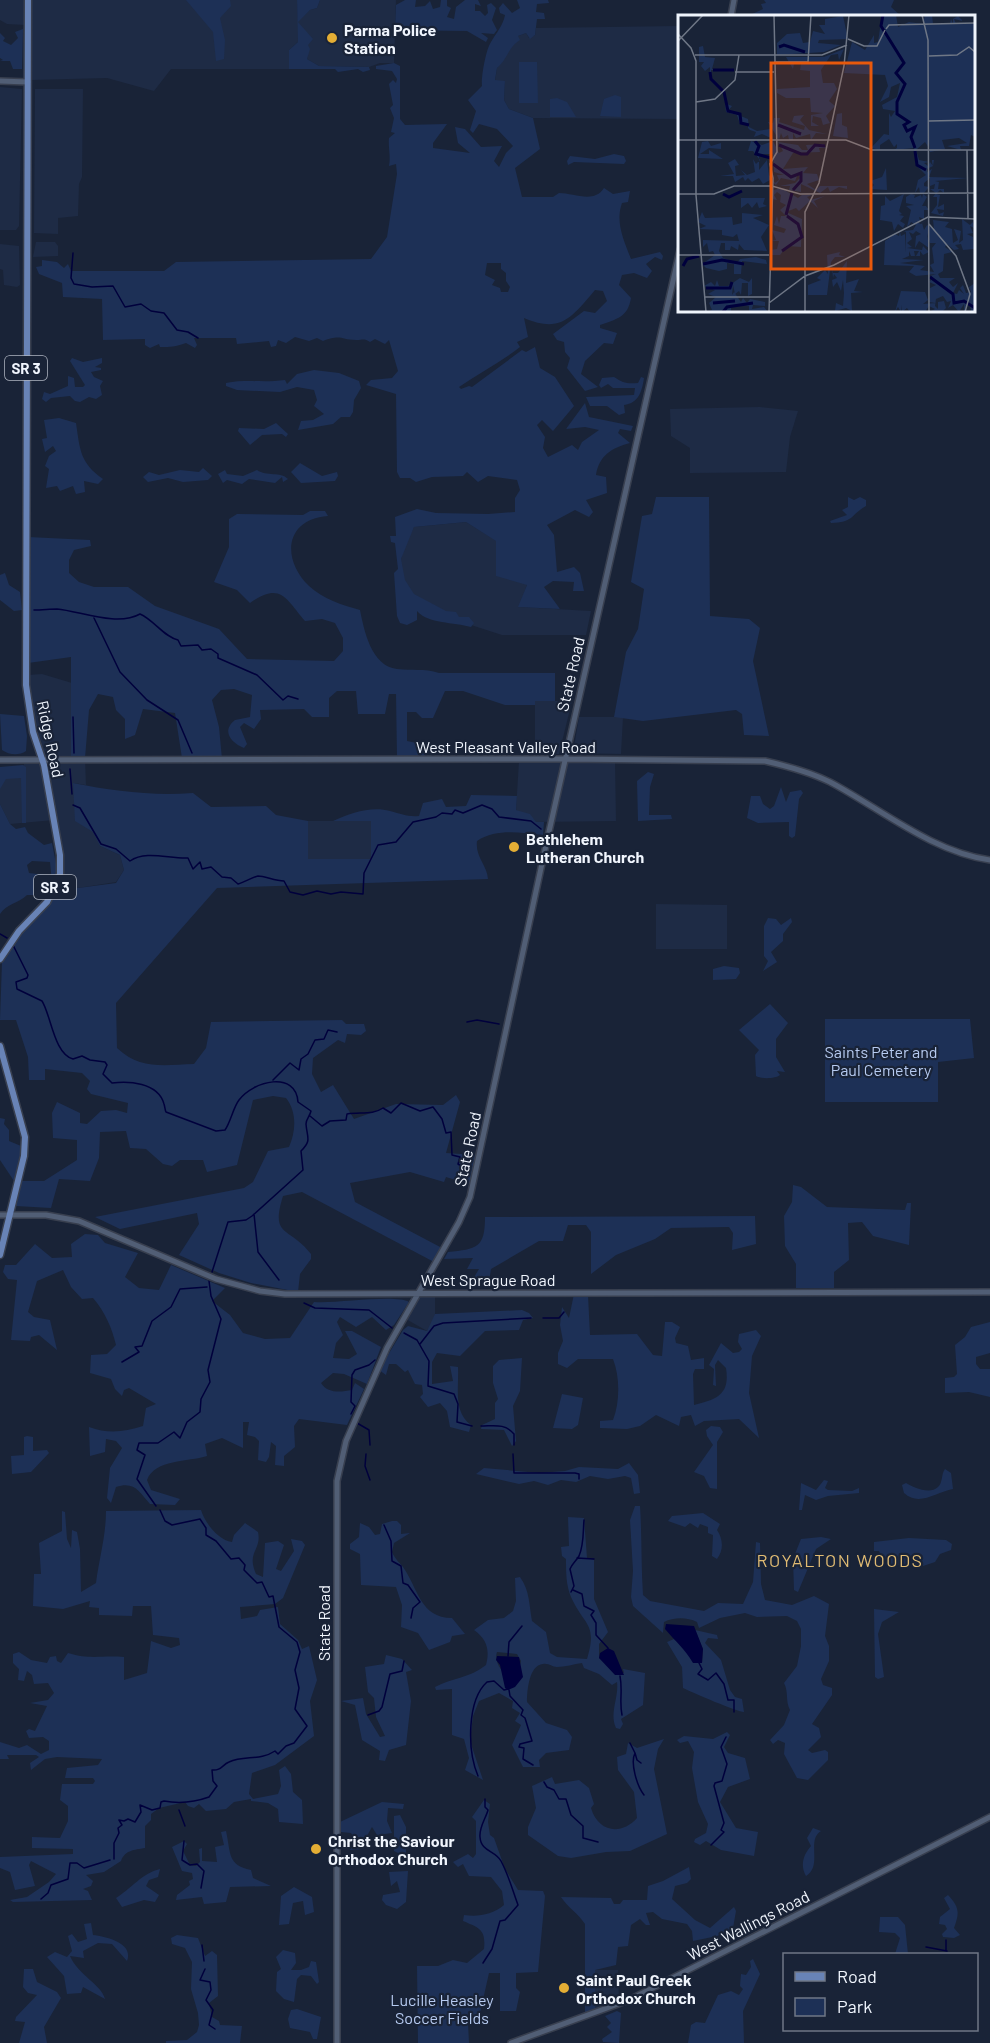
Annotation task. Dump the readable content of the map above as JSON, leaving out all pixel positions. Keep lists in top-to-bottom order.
{
  "streets": {
    "main road": [
      "SR 3",
      "State Road",
      "Ridge Road",
      "West Pleasant Valley Road",
      "West Sprague Road",
      "West Wallings Road"
    ]
  },
  "crossings": [
    ["State Road", "West Pleasant Valley Road"],
    ["State Road", "West Sprague Road"],
    ["Ridge Road", "West Pleasant Valley Road"]
  ],
  "districts": ["ROYALTON WOODS"],
  "parks": ["Saints Peter and Paul Cemetery", "Lucille Heasley Soccer Fields"],
  "places": [
    "Parma Police Station",
    "Bethlehem Lutheran Church",
    "Christ the Saviour Orthodox Church",
    "Saint Paul Greek Orthodox Church"
  ],
  "legend": ["Road", "Park"]
}
